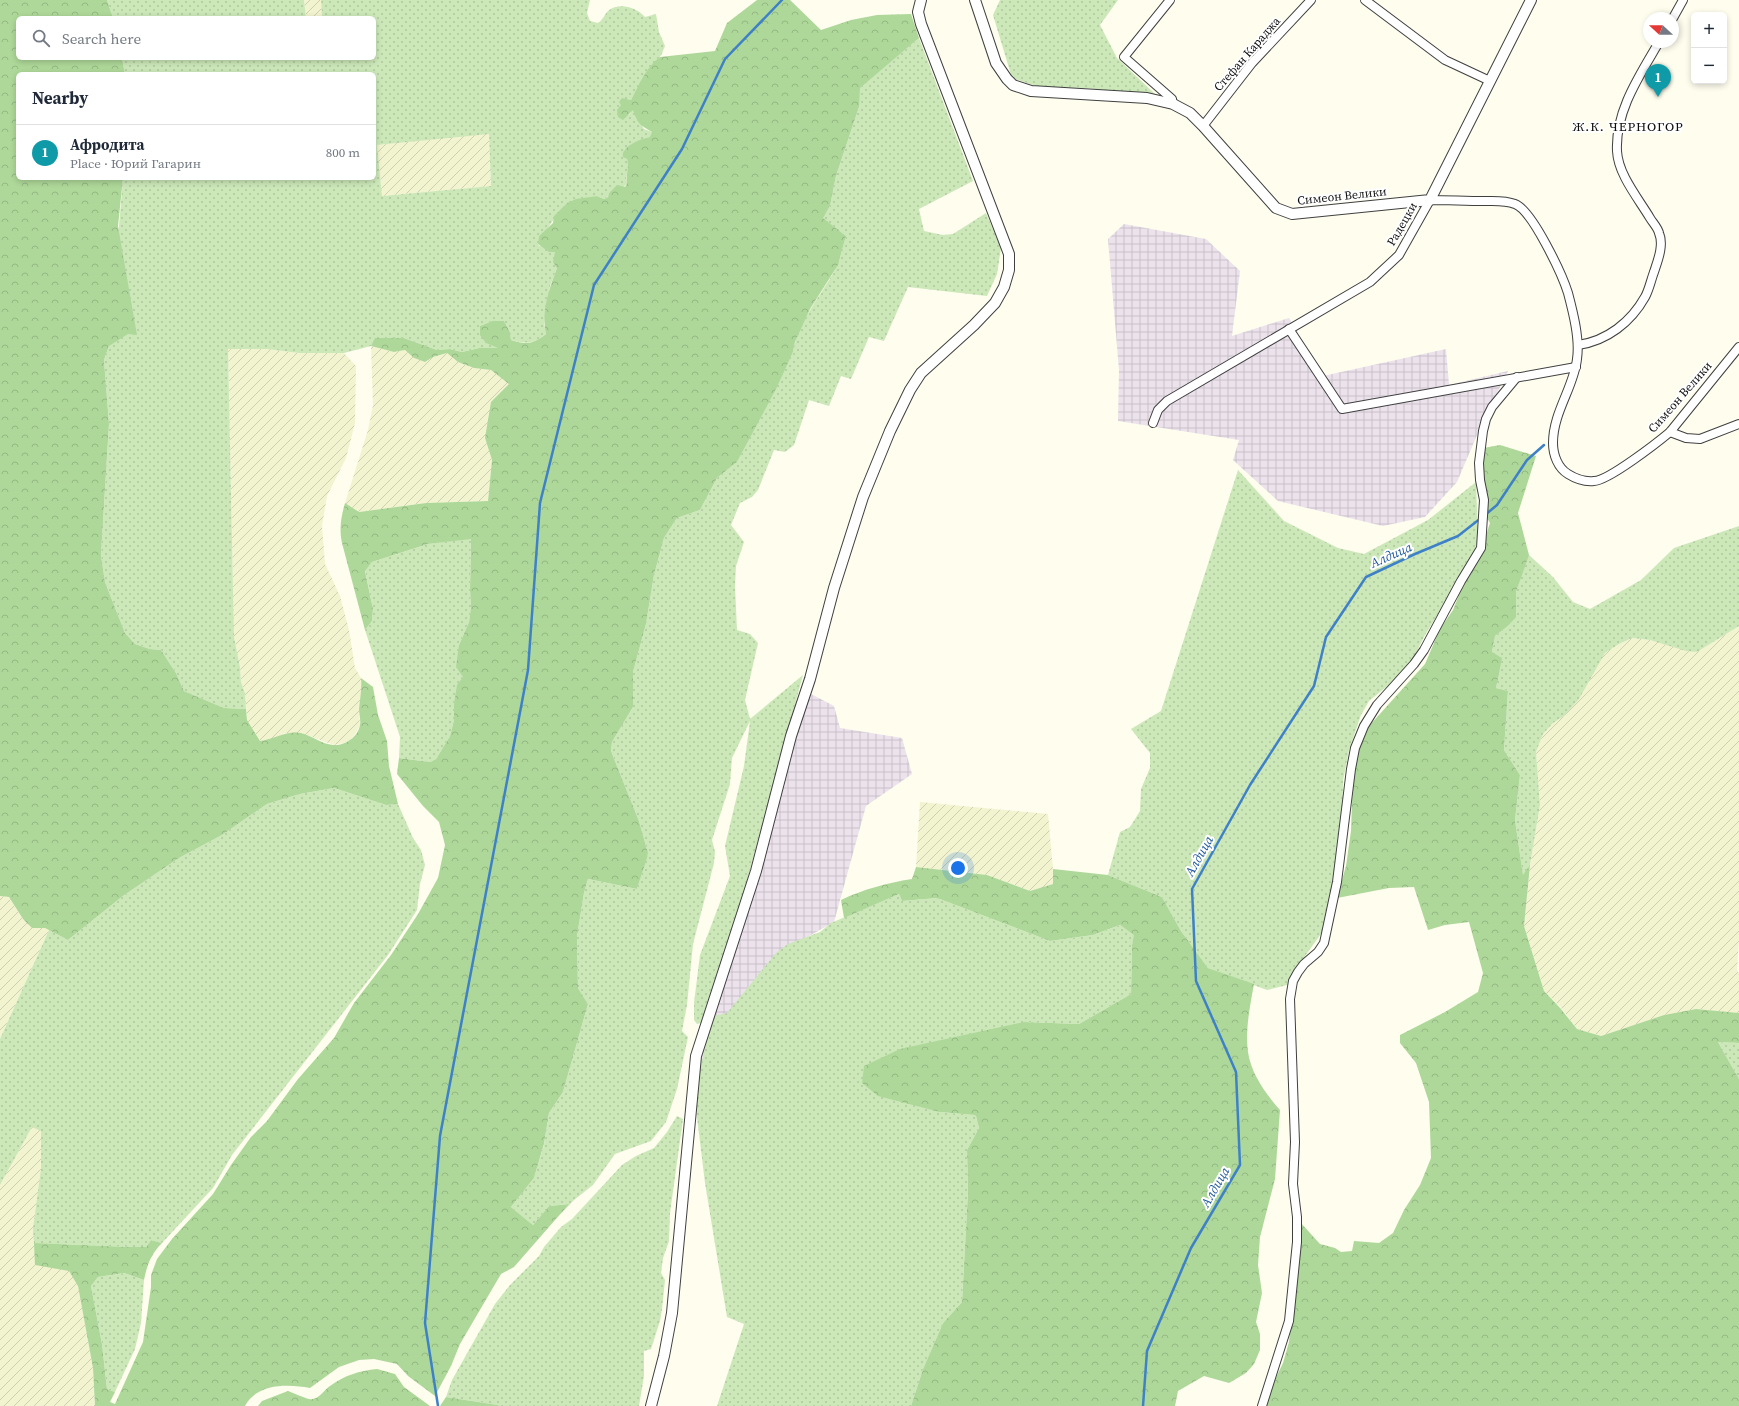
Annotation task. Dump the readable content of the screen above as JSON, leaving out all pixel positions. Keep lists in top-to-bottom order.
{
  "streets": {
    "street": ["Стефан Караджа", "Симеон Велики", "Радецки"]
  },
  "crossings": [
    ["Стефан Караджа", "Симеон Велики"],
    ["Симеон Велики", "Радецки"]
  ],
  "districts": ["Ж.К. ЧЕРНОГОР"],
  "water": ["Алдица"],
  "north": "left",
  "page": {
    "map_buttons": ["+", "−"],
    "search": "Search here",
    "pins": "1",
    "heading": "Nearby",
    "list": [
      {
        "mark": "1",
        "name": "Афродита",
        "note": "Place · Юрий Гагарин",
        "value": "800 m"
      }
    ]
  }
}
